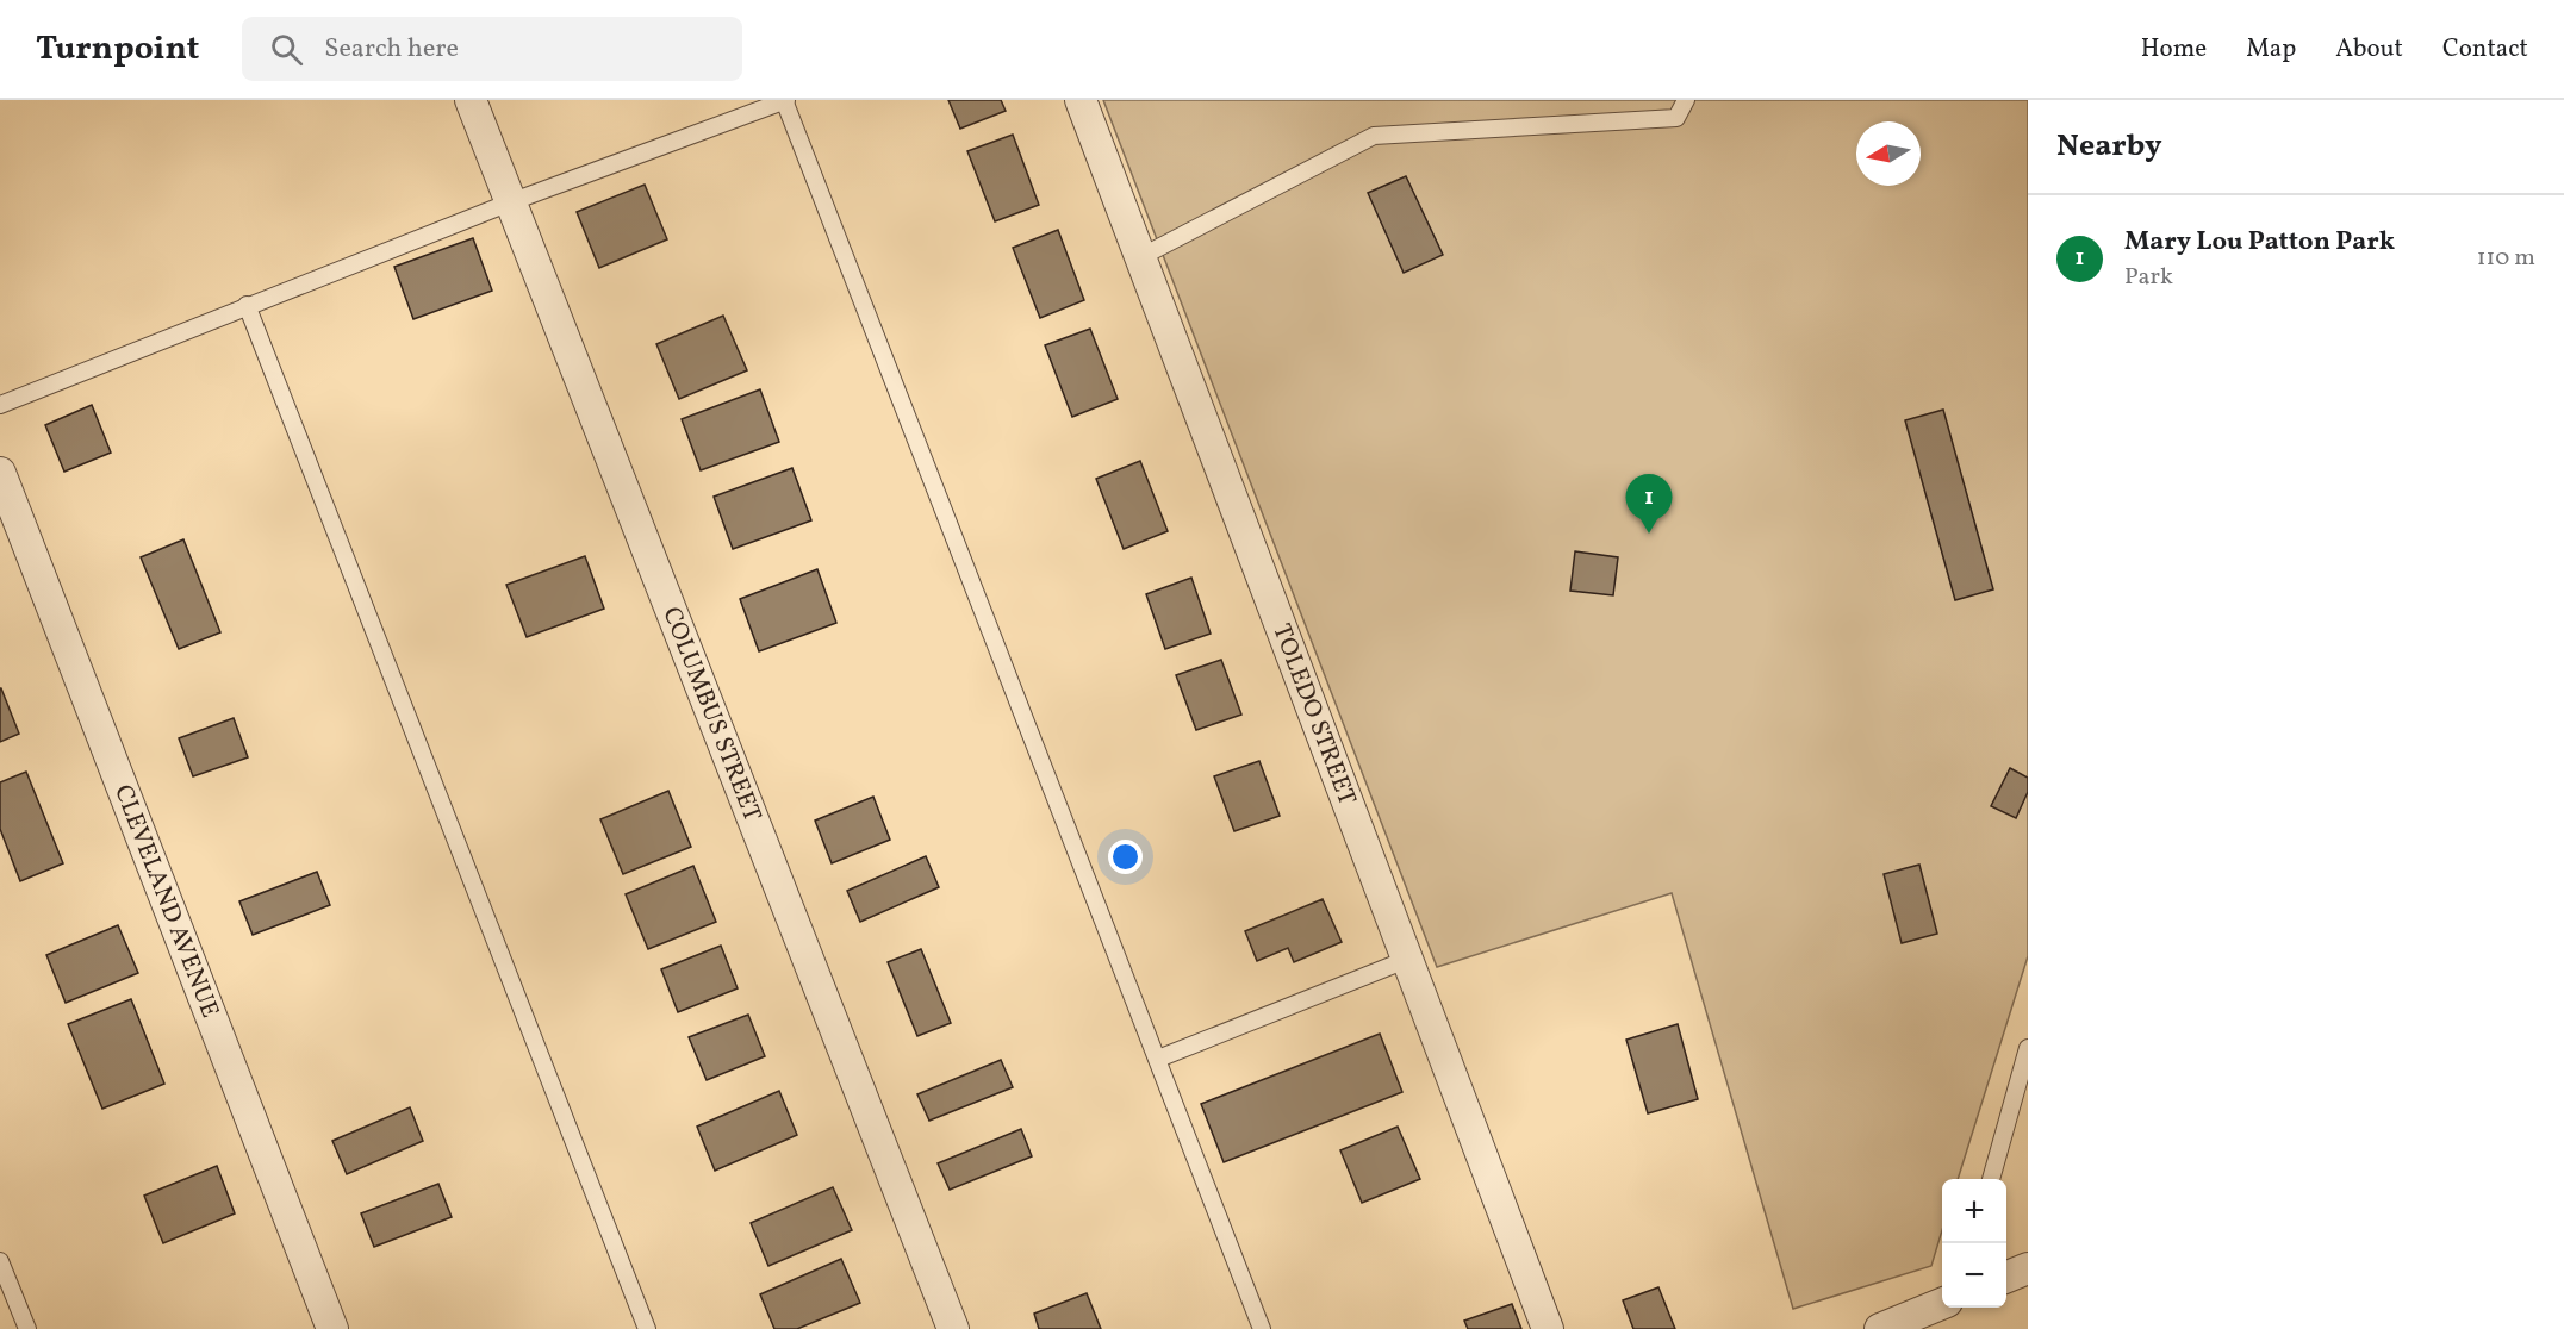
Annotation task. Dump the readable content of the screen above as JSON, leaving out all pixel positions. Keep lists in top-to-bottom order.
{
  "streets": {
    "street": ["COLUMBUS STREET", "TOLEDO STREET", "CLEVELAND AVENUE"]
  },
  "north": "left",
  "page": {
    "header": "Turnpoint",
    "search": "Search here",
    "nav": [
      "Home",
      "Map",
      "About",
      "Contact"
    ],
    "heading": "Nearby",
    "list": [
      {
        "mark": "1",
        "name": "Mary Lou Patton Park",
        "note": "Park",
        "value": "110 m"
      }
    ],
    "pins": "1",
    "map_buttons": ["+", "−"]
  }
}
